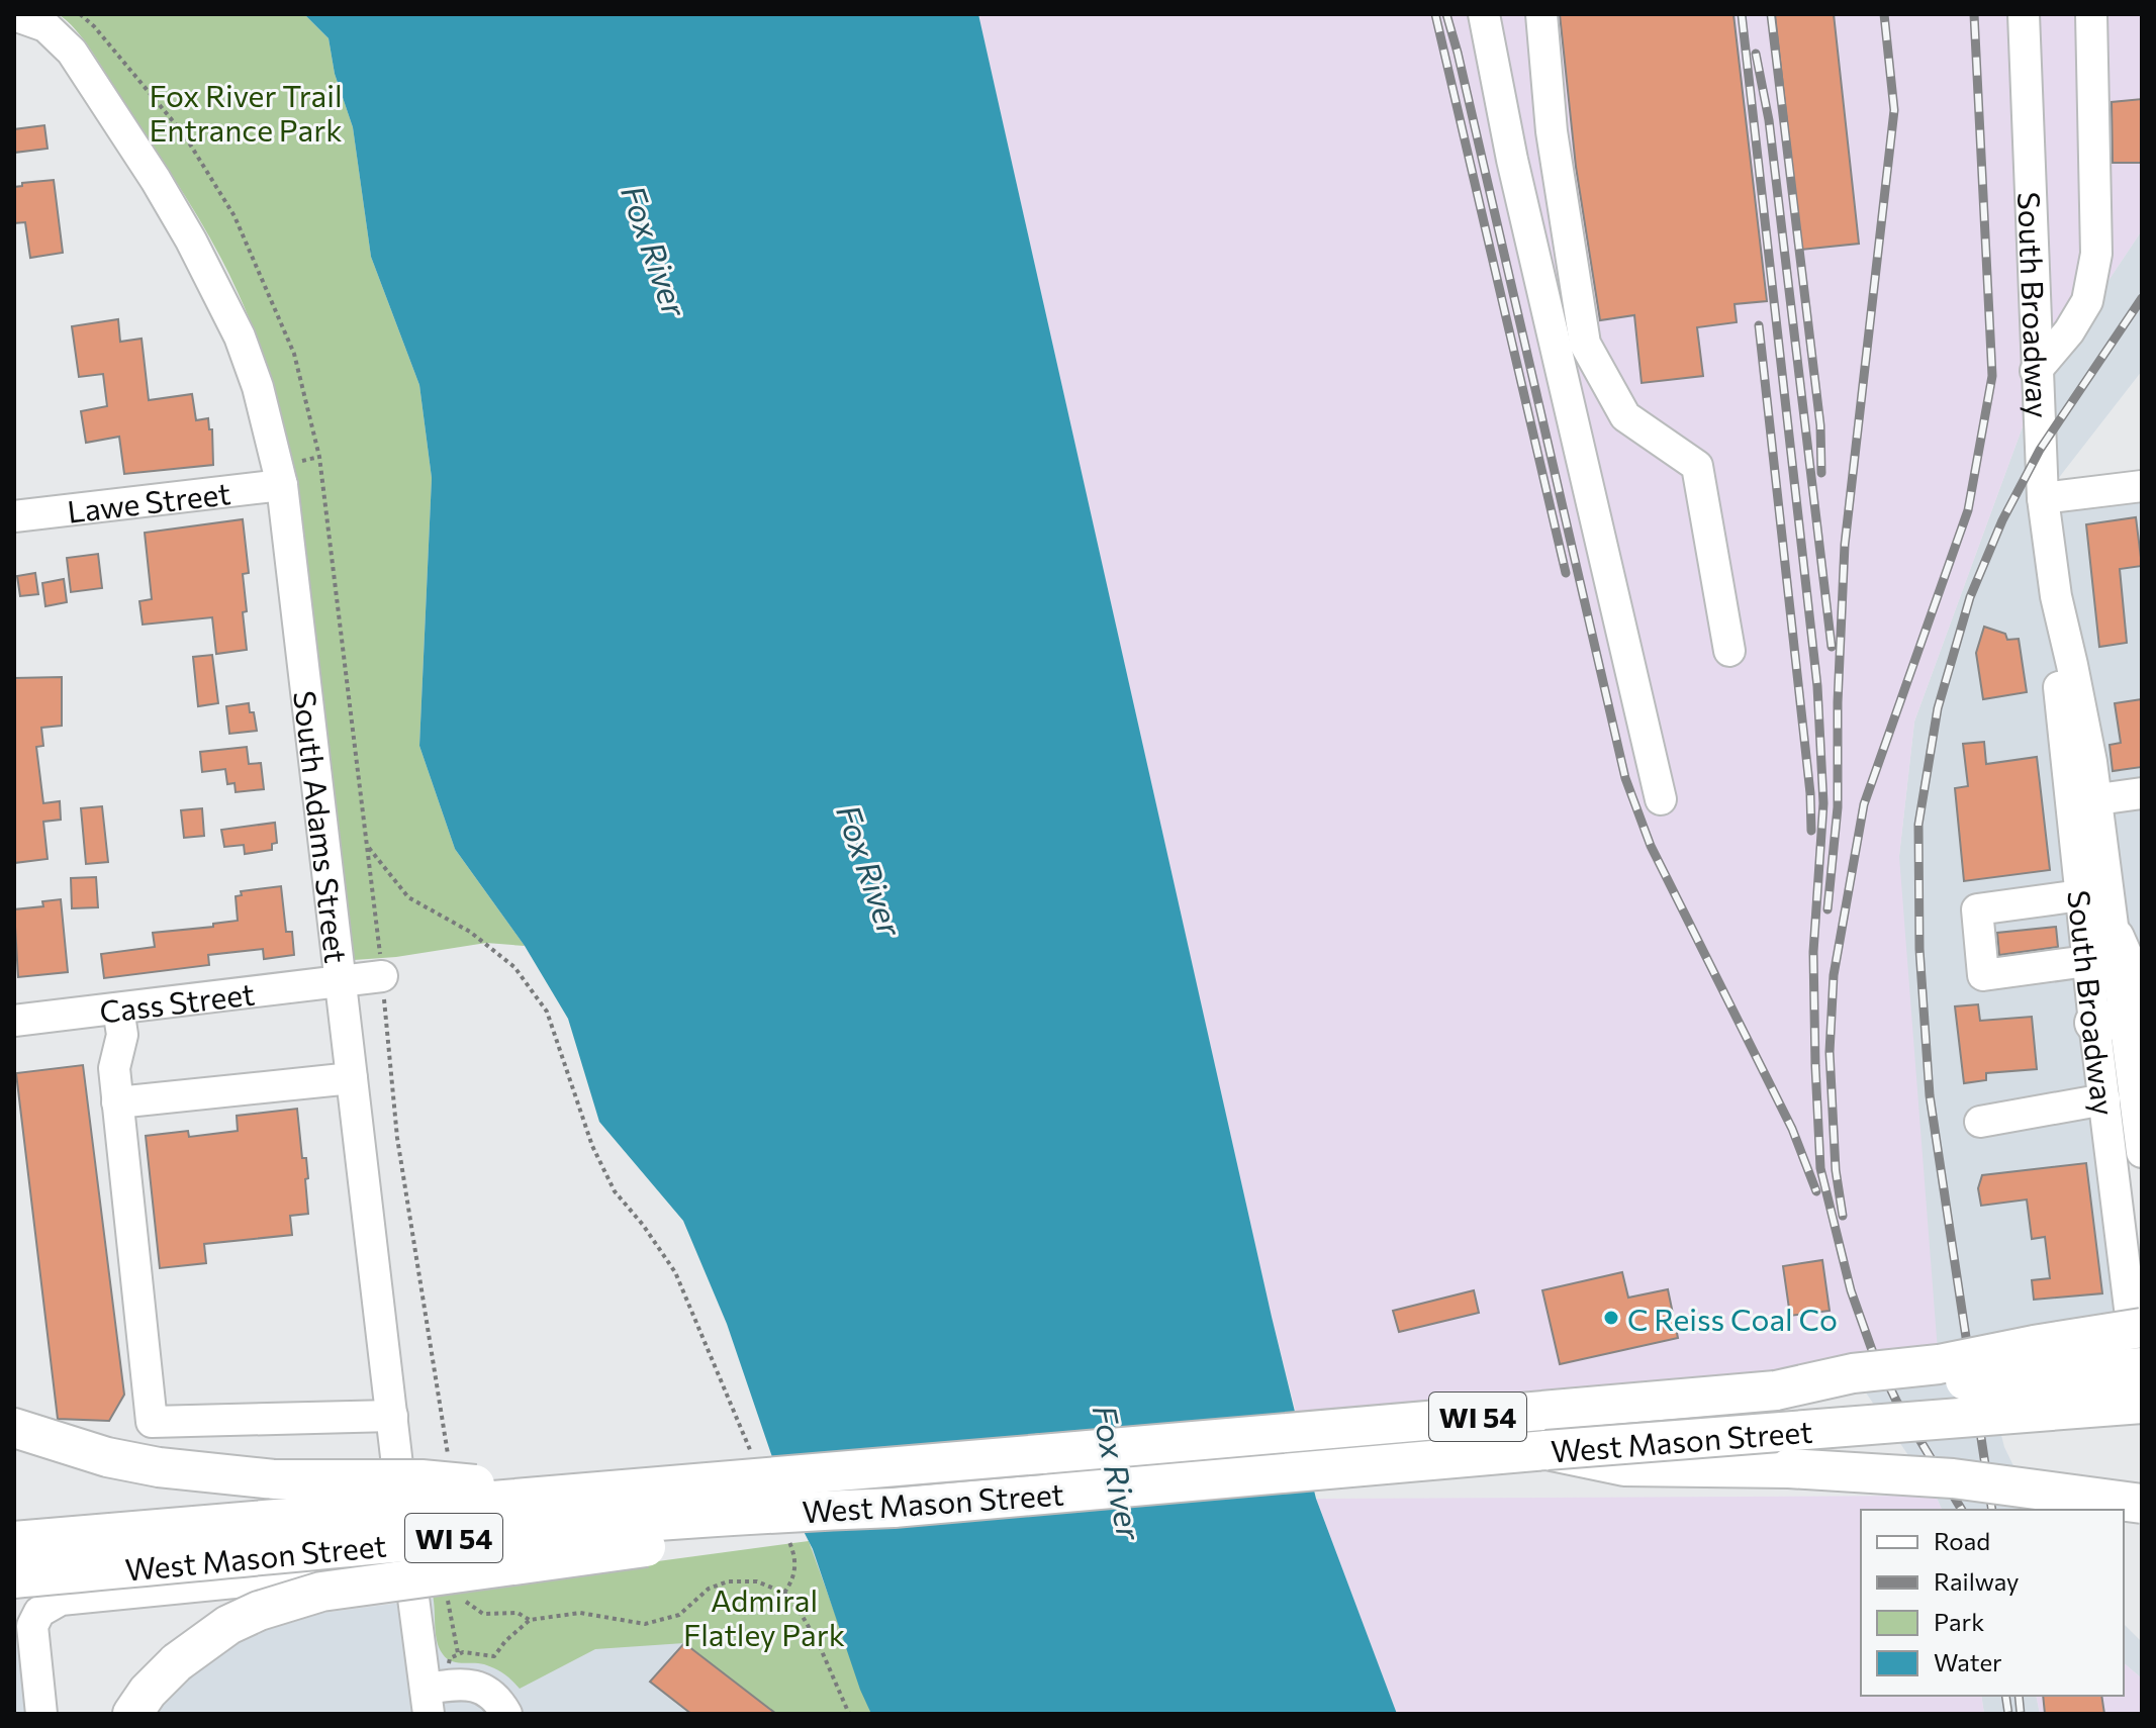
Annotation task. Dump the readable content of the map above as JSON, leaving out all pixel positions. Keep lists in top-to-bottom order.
{
  "streets": {
    "main road": ["WI 54", "West Mason Street"],
    "street": [
      "South Broadway",
      "Lawe Street",
      "South Adams Street",
      "Cass Street"
    ]
  },
  "crossings": [
    ["South Broadway", "West Mason Street"],
    ["Lawe Street", "South Adams Street"],
    ["South Adams Street", "Cass Street"]
  ],
  "water": ["Fox River"],
  "parks": ["Fox River Trail Entrance Park", "Admiral Flatley Park"],
  "places": ["C Reiss Coal Co"],
  "legend": [
    "Road",
    "Railway",
    "Park",
    "Water"
  ]
}
